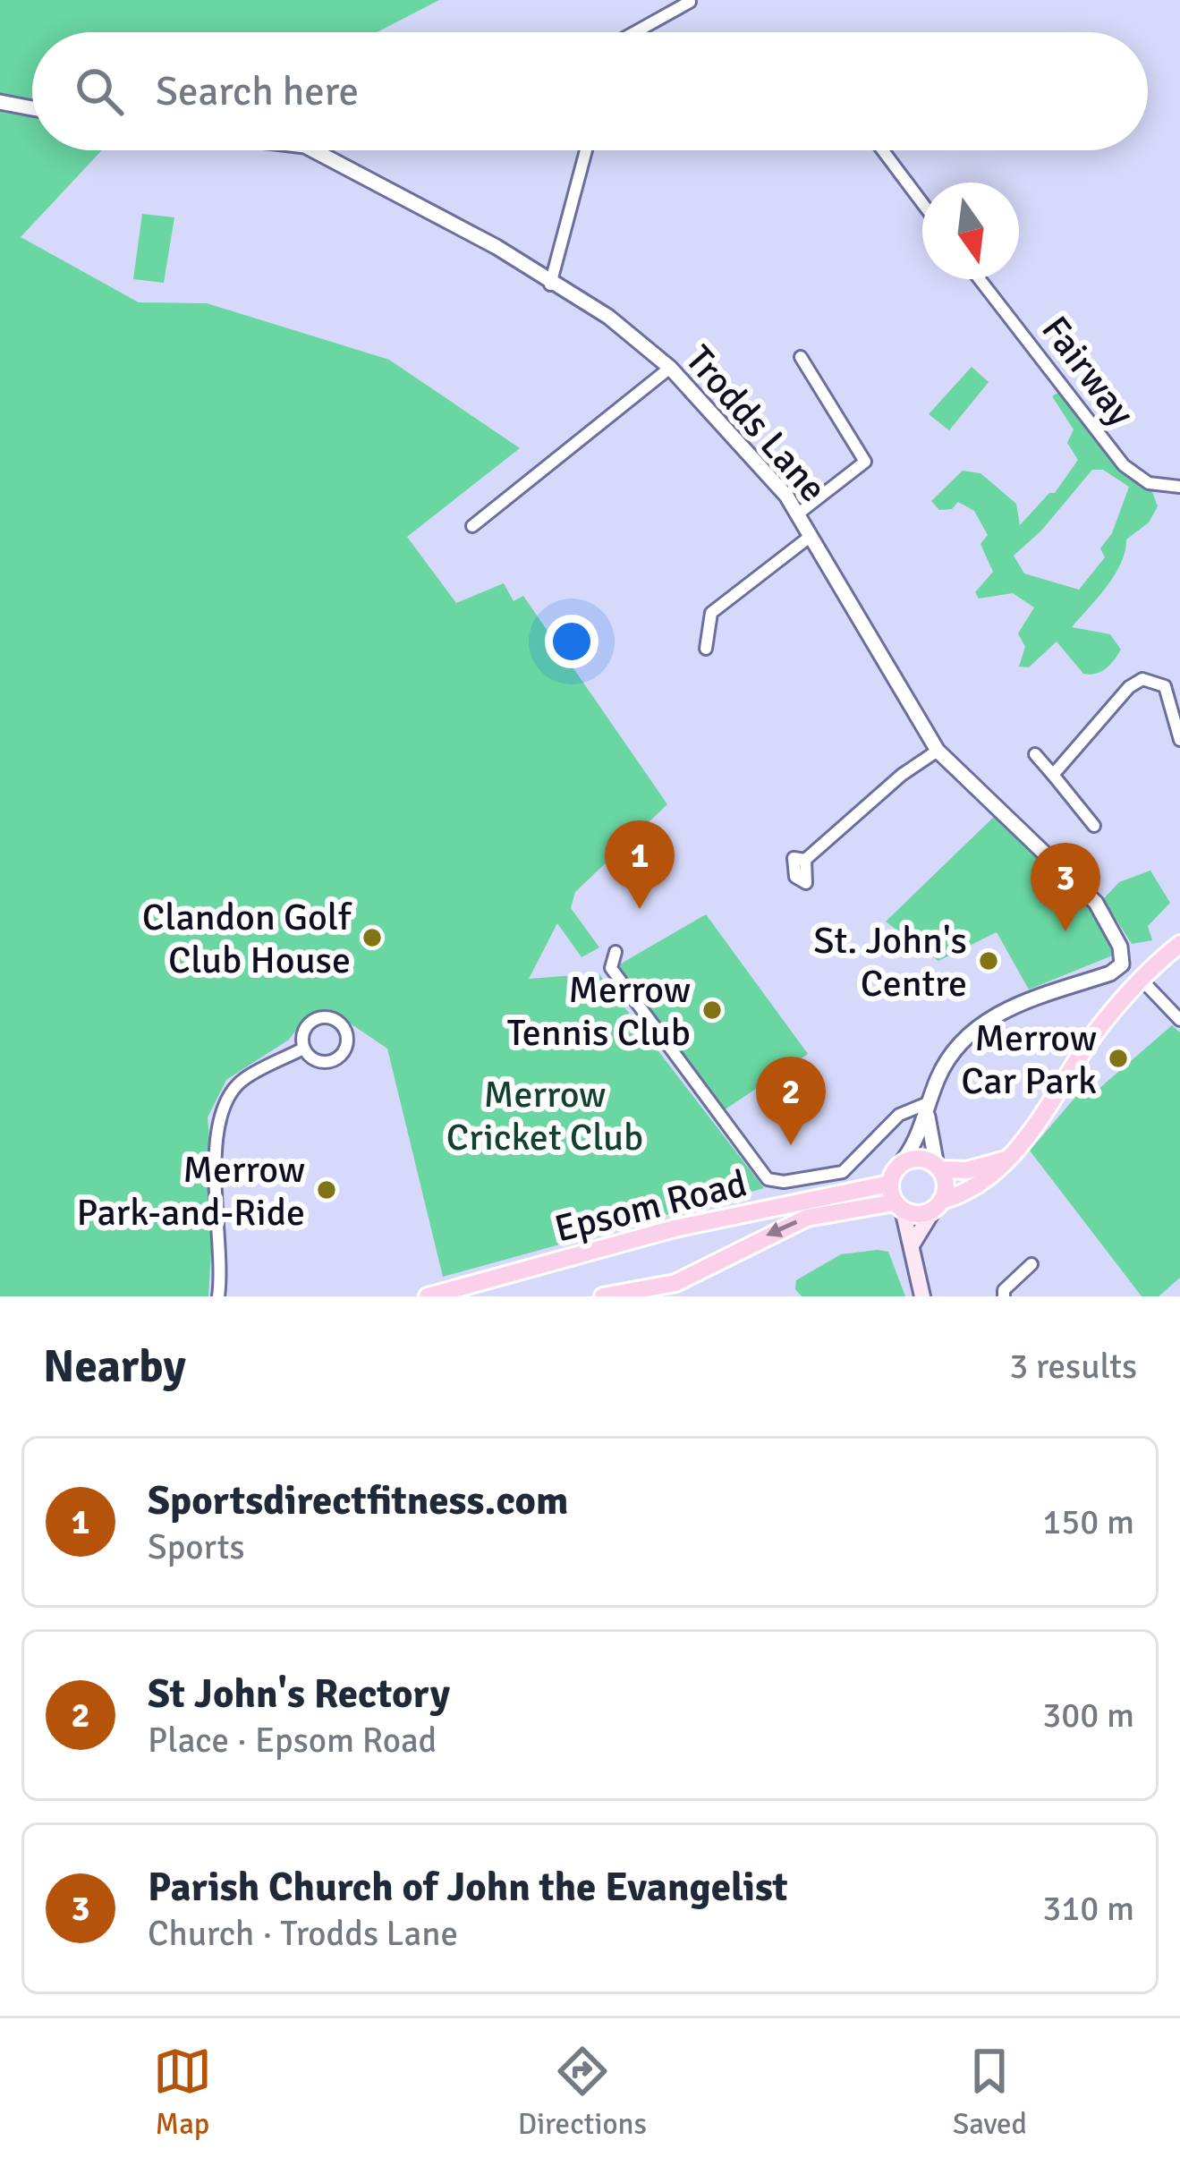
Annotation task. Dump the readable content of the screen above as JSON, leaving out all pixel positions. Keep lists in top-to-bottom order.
{
  "streets": {
    "main road": ["Epsom Road"],
    "street": ["Fairway", "Trodds Lane"]
  },
  "parks": ["Merrow Cricket Club"],
  "places": [
    "Clandon Golf Club House",
    "St. John's Centre",
    "Merrow Tennis Club",
    "Merrow Car Park",
    "Merrow Park-and-Ride"
  ],
  "north": "bottom",
  "page": {
    "search": "Search here",
    "pins": ["1", "3", "2"],
    "heading": ["Nearby", "3 results"],
    "list": [
      {
        "mark": "1",
        "name": "Sportsdirectfitness.com",
        "note": "Sports",
        "value": "150 m"
      },
      {
        "mark": "2",
        "name": "St John's Rectory",
        "note": "Place · Epsom Road",
        "value": "300 m"
      },
      {
        "mark": "3",
        "name": "Parish Church of John the Evangelist",
        "note": "Church · Trodds Lane",
        "value": "310 m"
      }
    ],
    "nav": ["Map", "Directions", "Saved"]
  }
}
